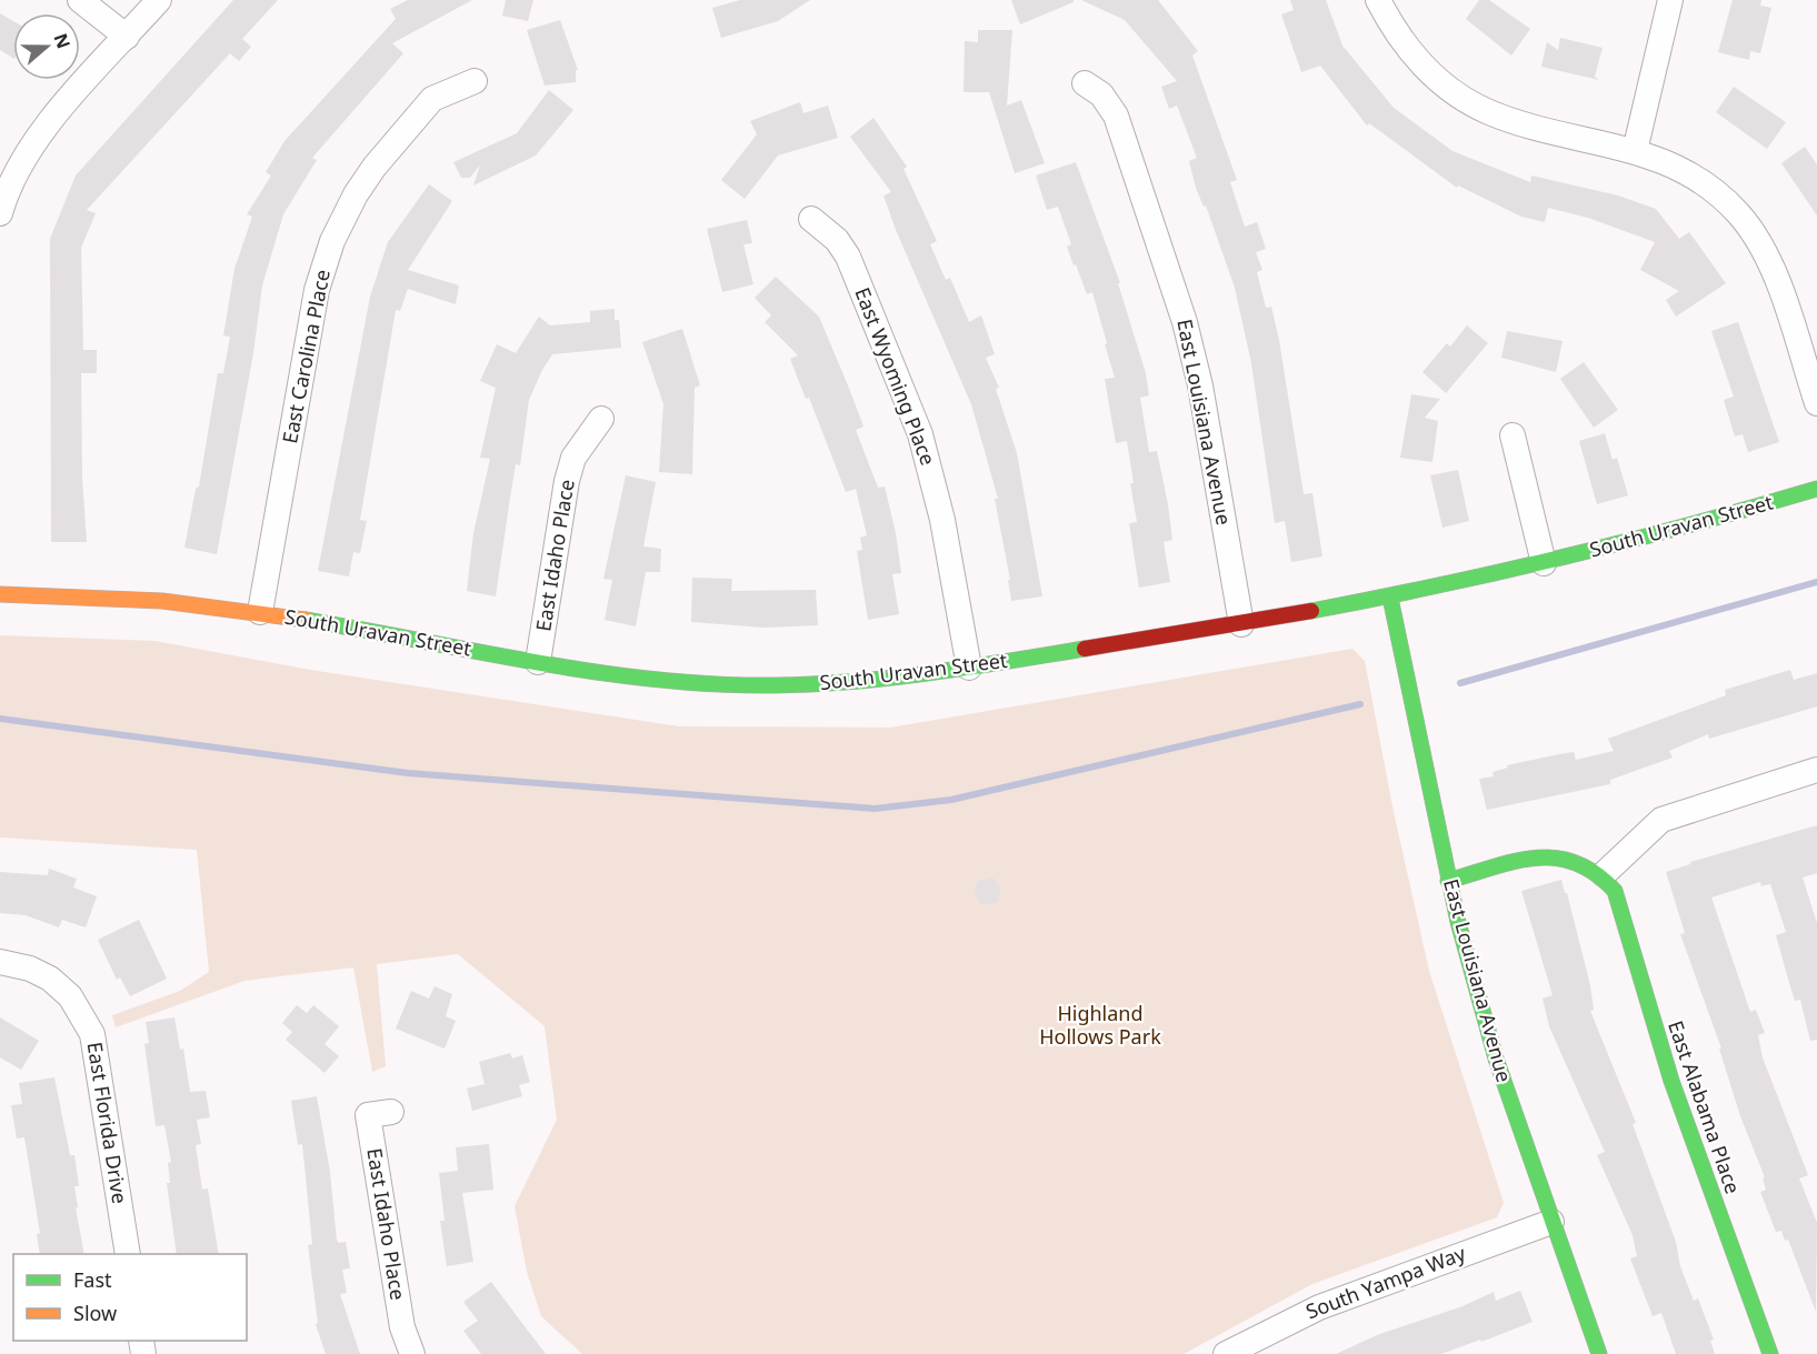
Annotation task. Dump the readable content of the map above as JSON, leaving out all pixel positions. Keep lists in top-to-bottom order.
{
  "streets": {
    "street": [
      "East Carolina Place",
      "East Wyoming Place",
      "East Louisiana Avenue",
      "South Uravan Street",
      "East Idaho Place",
      "East Alabama Place",
      "East Florida Drive",
      "South Yampa Way"
    ]
  },
  "crossings": [
    ["East Carolina Place", "South Uravan Street"],
    ["East Wyoming Place", "South Uravan Street"],
    ["East Louisiana Avenue", "South Uravan Street"],
    ["East Louisiana Avenue", "South Yampa Way"],
    ["South Uravan Street", "East Idaho Place"]
  ],
  "parks": ["Highland Hollows Park"],
  "legend": ["Fast", "Slow"],
  "north": "right"
}
